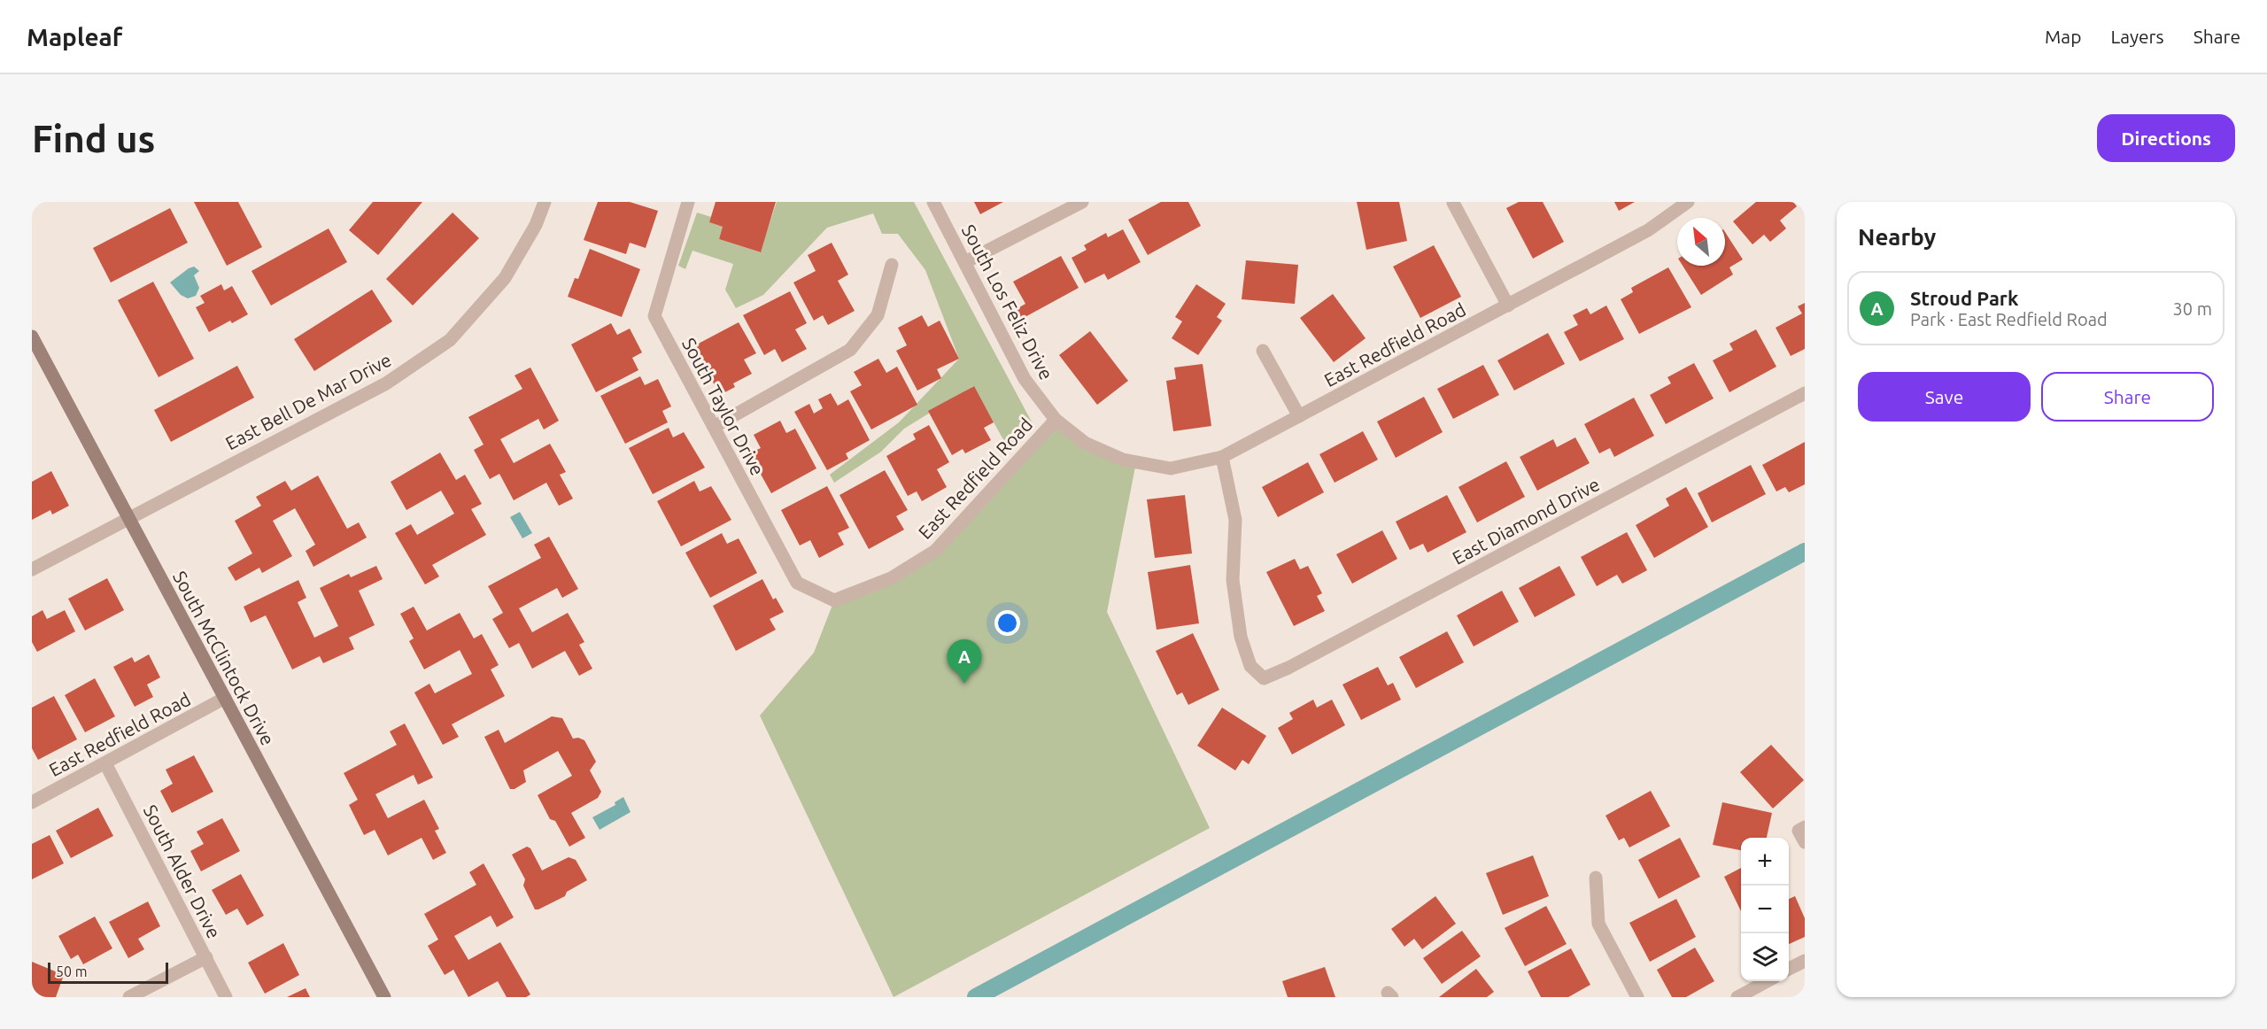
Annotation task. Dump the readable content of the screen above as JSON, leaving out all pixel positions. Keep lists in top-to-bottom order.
{
  "streets": {
    "main road": ["South McClintock Drive"],
    "street": [
      "South Los Feliz Drive",
      "East Redfield Road",
      "East Bell De Mar Drive",
      "South Taylor Drive",
      "East Diamond Drive",
      "South Alder Drive"
    ]
  },
  "crossings": [
    ["South Los Feliz Drive", "East Redfield Road"],
    ["South Los Feliz Drive", "East Diamond Drive"],
    ["East Redfield Road", "South Taylor Drive"],
    ["East Redfield Road", "East Diamond Drive"],
    ["East Redfield Road", "South McClintock Drive"],
    ["East Redfield Road", "South Alder Drive"],
    ["East Bell De Mar Drive", "South McClintock Drive"]
  ],
  "scale_bar": "50 m",
  "north": "top left",
  "page": {
    "header": "Mapleaf",
    "nav": ["Map", "Layers", "Share"],
    "buttons": [
      "Directions",
      ["Save", "Share"]
    ],
    "title": "Find us",
    "heading": "Nearby",
    "list": [
      {
        "mark": "A",
        "name": "Stroud Park",
        "note": "Park · East Redfield Road",
        "value": "30 m"
      }
    ],
    "pins": "A",
    "map_buttons": ["+", "−"],
    "scale": "50 m"
  }
}
